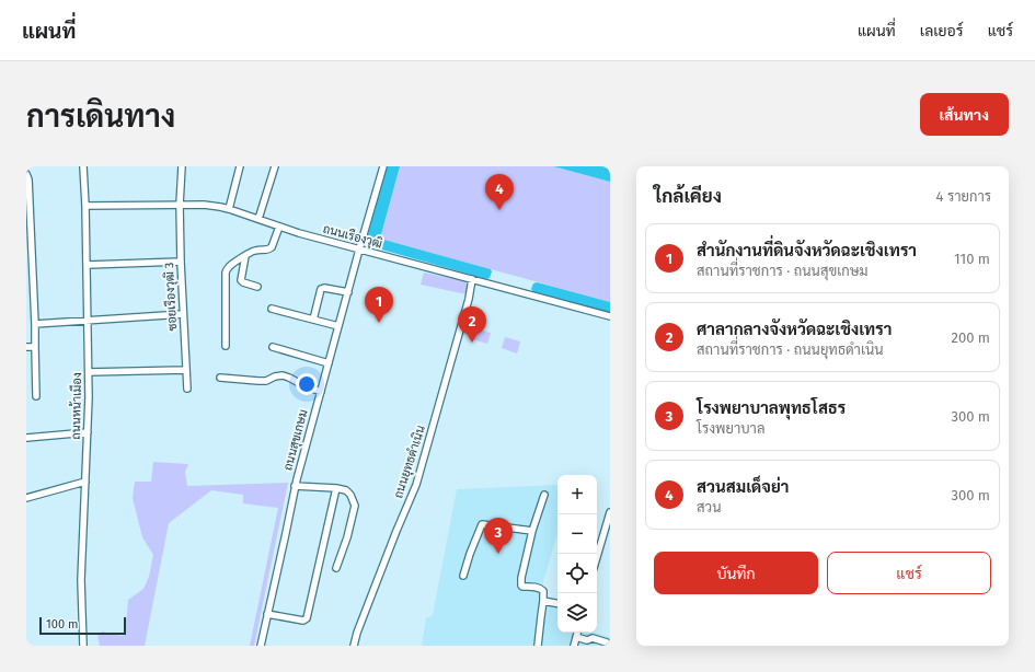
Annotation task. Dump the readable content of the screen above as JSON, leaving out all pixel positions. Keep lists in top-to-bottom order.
{
  "streets": {
    "street": [
      "ถนนเรืองวุฒิ",
      "ซอยเรืองวุฒิ 3",
      "ถนนหน้าเมือง",
      "ถนนสุขเกษม",
      "ถนนยุทธดำเนิน"
    ]
  },
  "crossings": [
    ["ถนนเรืองวุฒิ", "ซอยเรืองวุฒิ 3"],
    ["ถนนเรืองวุฒิ", "ถนนหน้าเมือง"],
    ["ถนนเรืองวุฒิ", "ถนนสุขเกษม"],
    ["ถนนเรืองวุฒิ", "ถนนยุทธดำเนิน"]
  ],
  "scale_bar": "100 m",
  "page": {
    "header": "แผนที่",
    "nav": ["แผนที่", "เลเยอร์", "แชร์"],
    "buttons": [
      "เส้นทาง",
      ["บันทึก", "แชร์"]
    ],
    "title": "การเดินทาง",
    "heading": ["ใกล้เคียง", "4 รายการ"],
    "pins": [
      "4",
      "1",
      "2",
      "3"
    ],
    "list": [
      {
        "mark": "1",
        "name": "สำนักงานที่ดินจังหวัดฉะเชิงเทรา",
        "note": "สถานที่ราชการ · ถนนสุขเกษม",
        "value": "110 m"
      },
      {
        "mark": "2",
        "name": "ศาลากลางจังหวัดฉะเชิงเทรา",
        "note": "สถานที่ราชการ · ถนนยุทธดำเนิน",
        "value": "200 m"
      },
      {
        "mark": "3",
        "name": "โรงพยาบาลพุทธโสธร",
        "note": "โรงพยาบาล",
        "value": "300 m"
      },
      {
        "mark": "4",
        "name": "สวนสมเด็จย่า",
        "note": "สวน",
        "value": "300 m"
      }
    ],
    "map_buttons": ["+", "−"],
    "scale": "100 m"
  }
}
